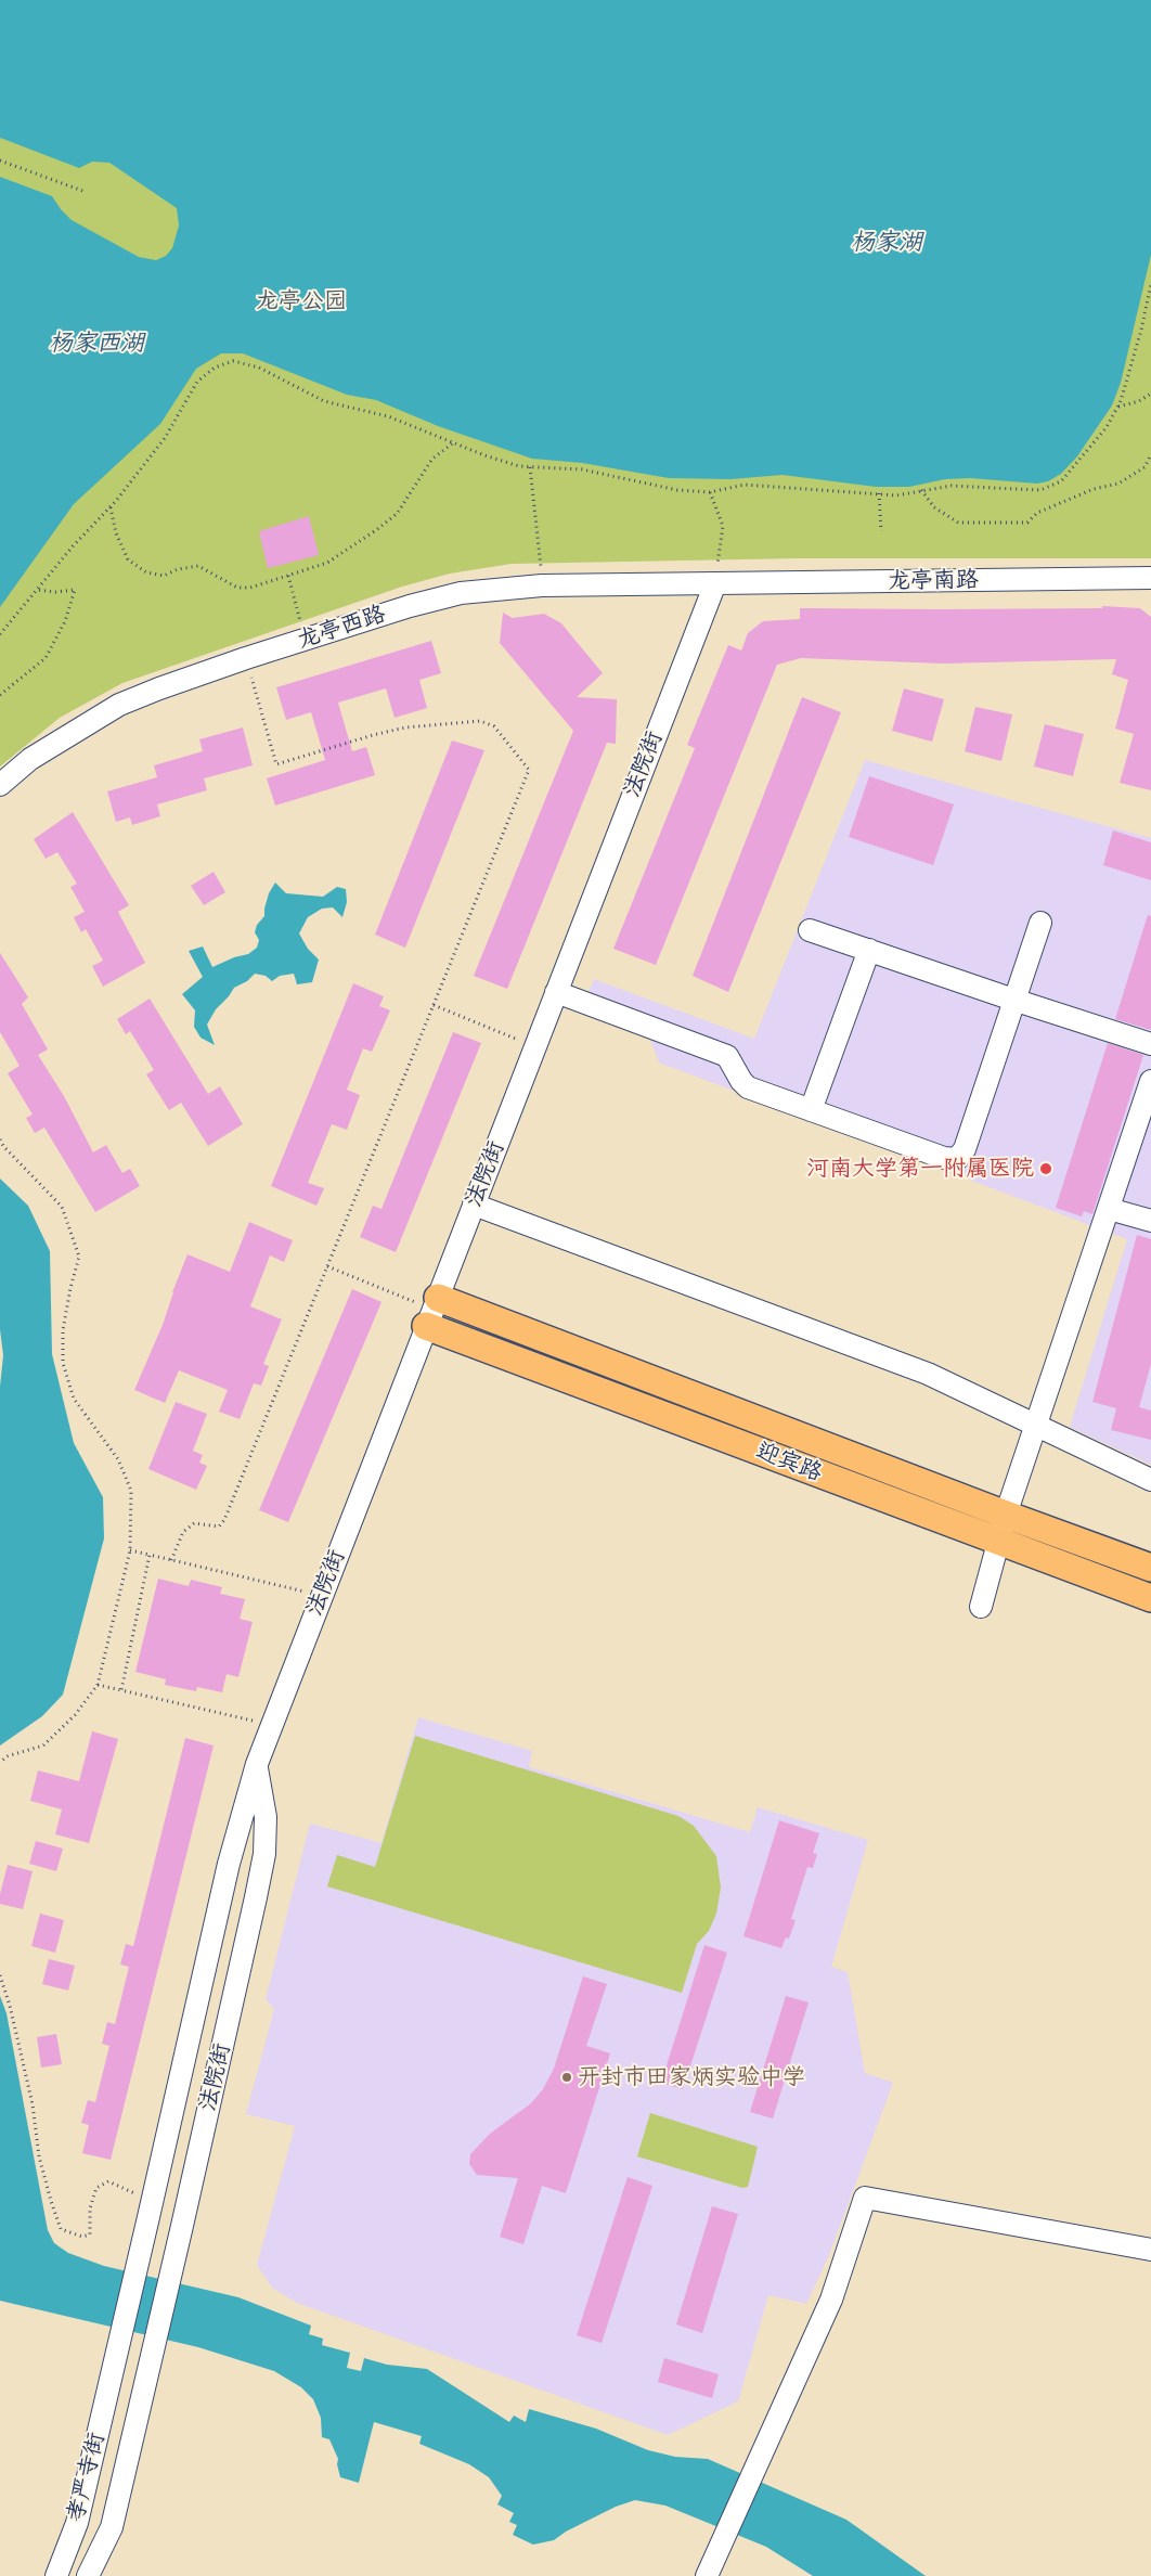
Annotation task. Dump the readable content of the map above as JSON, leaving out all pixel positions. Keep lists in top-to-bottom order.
{
  "streets": {
    "main road": ["迎宾路"],
    "street": [
      "龙亭南路",
      "龙亭西路",
      "法院街",
      "孝严寺街"
    ]
  },
  "crossings": [
    ["龙亭南路", "龙亭西路"],
    ["龙亭南路", "法院街"],
    ["龙亭西路", "法院街"],
    ["法院街", "迎宾路"],
    ["法院街", "孝严寺街"]
  ],
  "water": ["杨家湖", "杨家西湖"],
  "parks": ["龙亭公园"],
  "places": ["河南大学第一附属医院", "开封市田家炳实验中学"]
}
